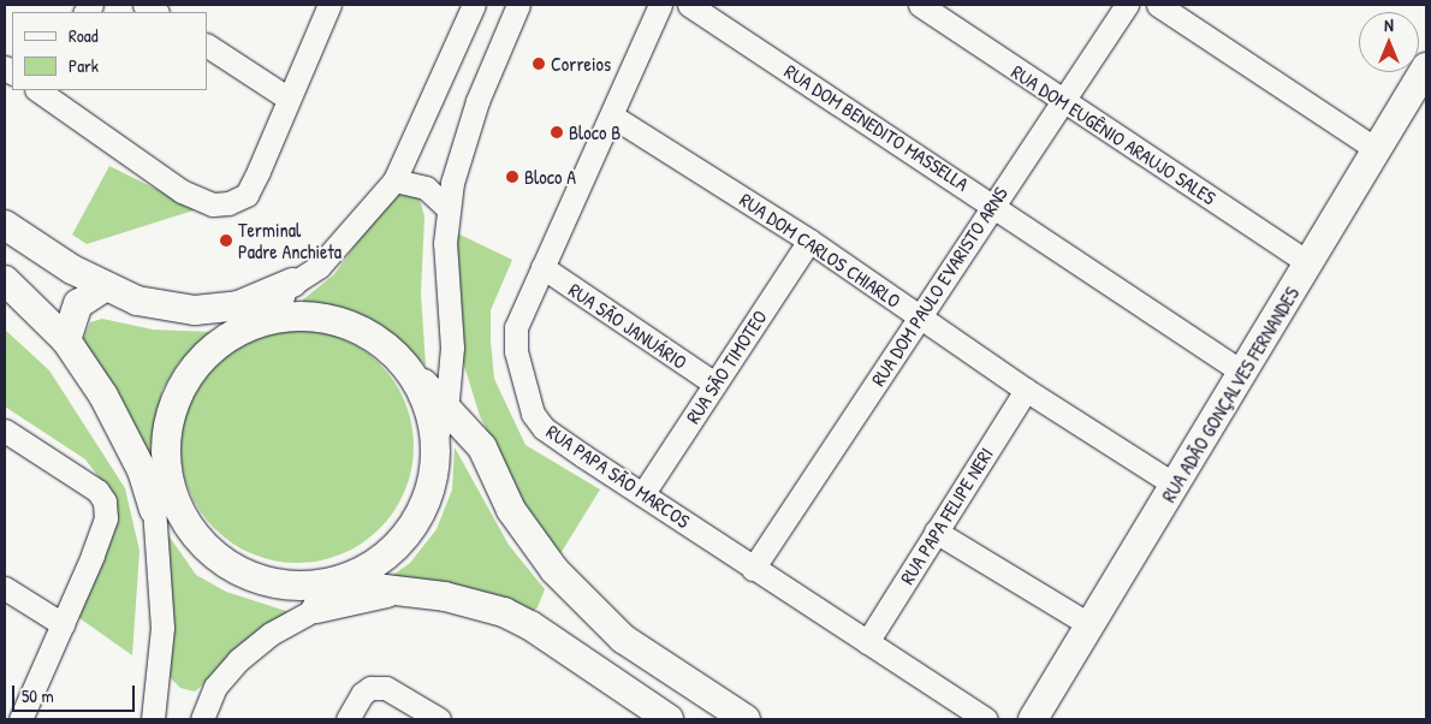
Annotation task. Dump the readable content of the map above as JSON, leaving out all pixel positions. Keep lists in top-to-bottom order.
{
  "streets": {
    "main road": ["RUA ADÃO GONÇALVES FERNANDES"],
    "street": [
      "RUA DOM BENEDITO MASSELLA",
      "RUA DOM EUGÊNIO ARAUJO SALES",
      "RUA DOM CARLOS CHIARLO",
      "RUA DOM PAULO EVARISTO ARNS",
      "RUA SÃO JANUÁRIO",
      "RUA SÃO TIMOTEO",
      "RUA PAPA SÃO MARCOS",
      "RUA PAPA FELIPE NERI"
    ]
  },
  "crossings": [
    ["RUA DOM BENEDITO MASSELLA", "RUA DOM PAULO EVARISTO ARNS"],
    ["RUA DOM BENEDITO MASSELLA", "RUA ADÃO GONÇALVES FERNANDES"],
    ["RUA DOM EUGÊNIO ARAUJO SALES", "RUA DOM PAULO EVARISTO ARNS"],
    ["RUA DOM EUGÊNIO ARAUJO SALES", "RUA ADÃO GONÇALVES FERNANDES"],
    ["RUA DOM CARLOS CHIARLO", "RUA DOM PAULO EVARISTO ARNS"],
    ["RUA DOM CARLOS CHIARLO", "RUA SÃO TIMOTEO"],
    ["RUA DOM CARLOS CHIARLO", "RUA ADÃO GONÇALVES FERNANDES"],
    ["RUA DOM CARLOS CHIARLO", "RUA PAPA SÃO MARCOS"],
    ["RUA DOM CARLOS CHIARLO", "RUA PAPA FELIPE NERI"],
    ["RUA DOM PAULO EVARISTO ARNS", "RUA PAPA SÃO MARCOS"],
    ["RUA SÃO JANUÁRIO", "RUA SÃO TIMOTEO"],
    ["RUA SÃO JANUÁRIO", "RUA PAPA SÃO MARCOS"],
    ["RUA SÃO TIMOTEO", "RUA PAPA SÃO MARCOS"],
    ["RUA PAPA SÃO MARCOS", "RUA PAPA FELIPE NERI"]
  ],
  "places": [
    "Correios",
    "Bloco B",
    "Bloco A",
    "Terminal Padre Anchieta"
  ],
  "legend": ["Road", "Park"],
  "scale_bar": "50 m",
  "north": "top"
}
